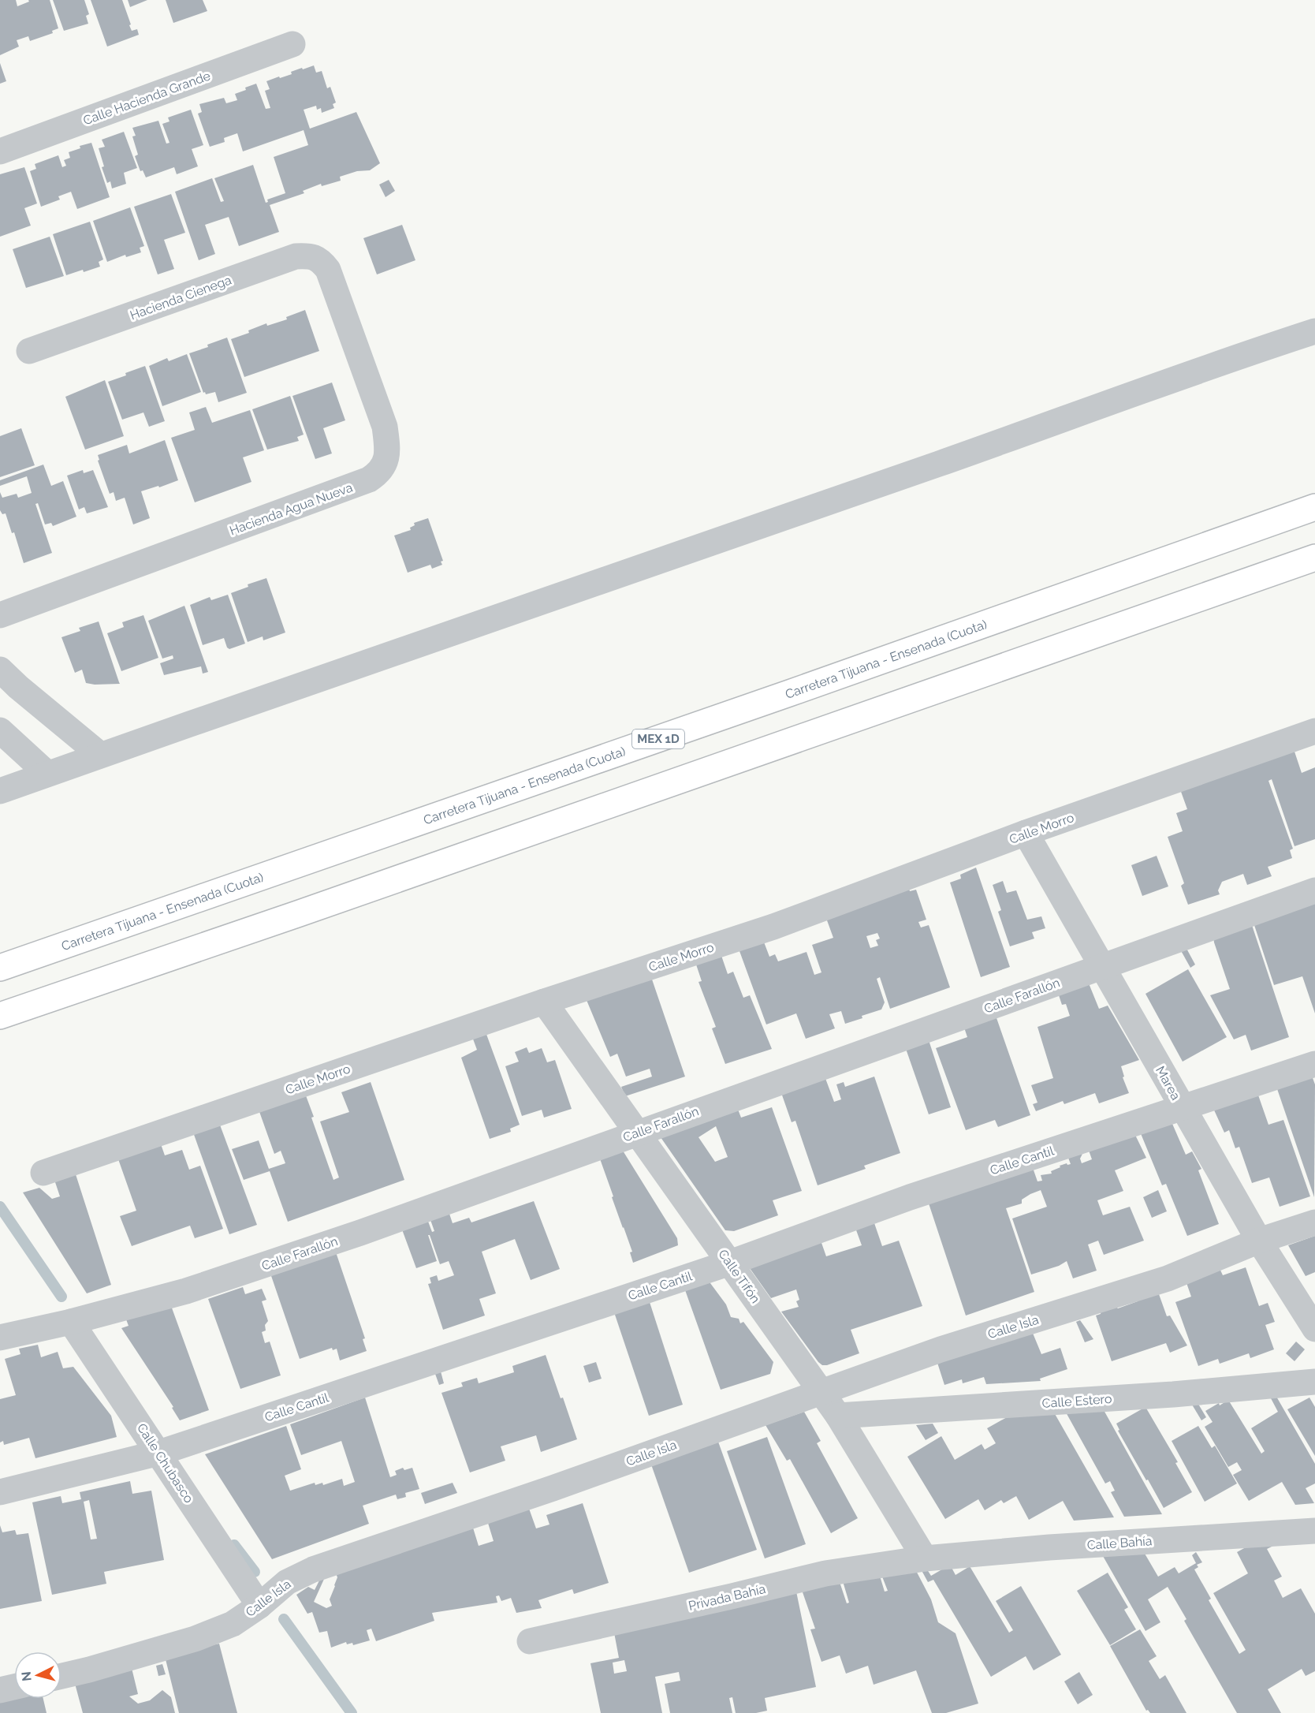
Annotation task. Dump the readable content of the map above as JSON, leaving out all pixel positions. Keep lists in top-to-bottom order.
{
  "streets": {
    "highway": ["Carretera Tijuana - Ensenada (Cuota)", "MEX 1D"],
    "street": [
      "Calle Hacienda Grande",
      "Hacienda Cienega",
      "Hacienda Agua Nueva",
      "Calle Morro",
      "Calle Farallón",
      "Marea",
      "Calle Cantil",
      "Calle Tifón",
      "Calle Isla",
      "Calle Estero",
      "Calle Chubasco",
      "Calle Bahía",
      "Privada Bahía"
    ]
  },
  "crossings": [
    ["Hacienda Cienega", "Hacienda Agua Nueva"],
    ["Calle Morro", "Marea"],
    ["Calle Morro", "Calle Tifón"],
    ["Calle Farallón", "Marea"],
    ["Calle Farallón", "Calle Tifón"],
    ["Calle Farallón", "Calle Chubasco"],
    ["Marea", "Calle Cantil"],
    ["Marea", "Calle Isla"],
    ["Calle Cantil", "Calle Tifón"],
    ["Calle Cantil", "Calle Chubasco"],
    ["Calle Tifón", "Calle Isla"],
    ["Calle Tifón", "Calle Estero"],
    ["Calle Tifón", "Calle Bahía"],
    ["Calle Tifón", "Privada Bahía"],
    ["Calle Isla", "Calle Chubasco"],
    ["Calle Bahía", "Privada Bahía"]
  ],
  "north": "left"
}
